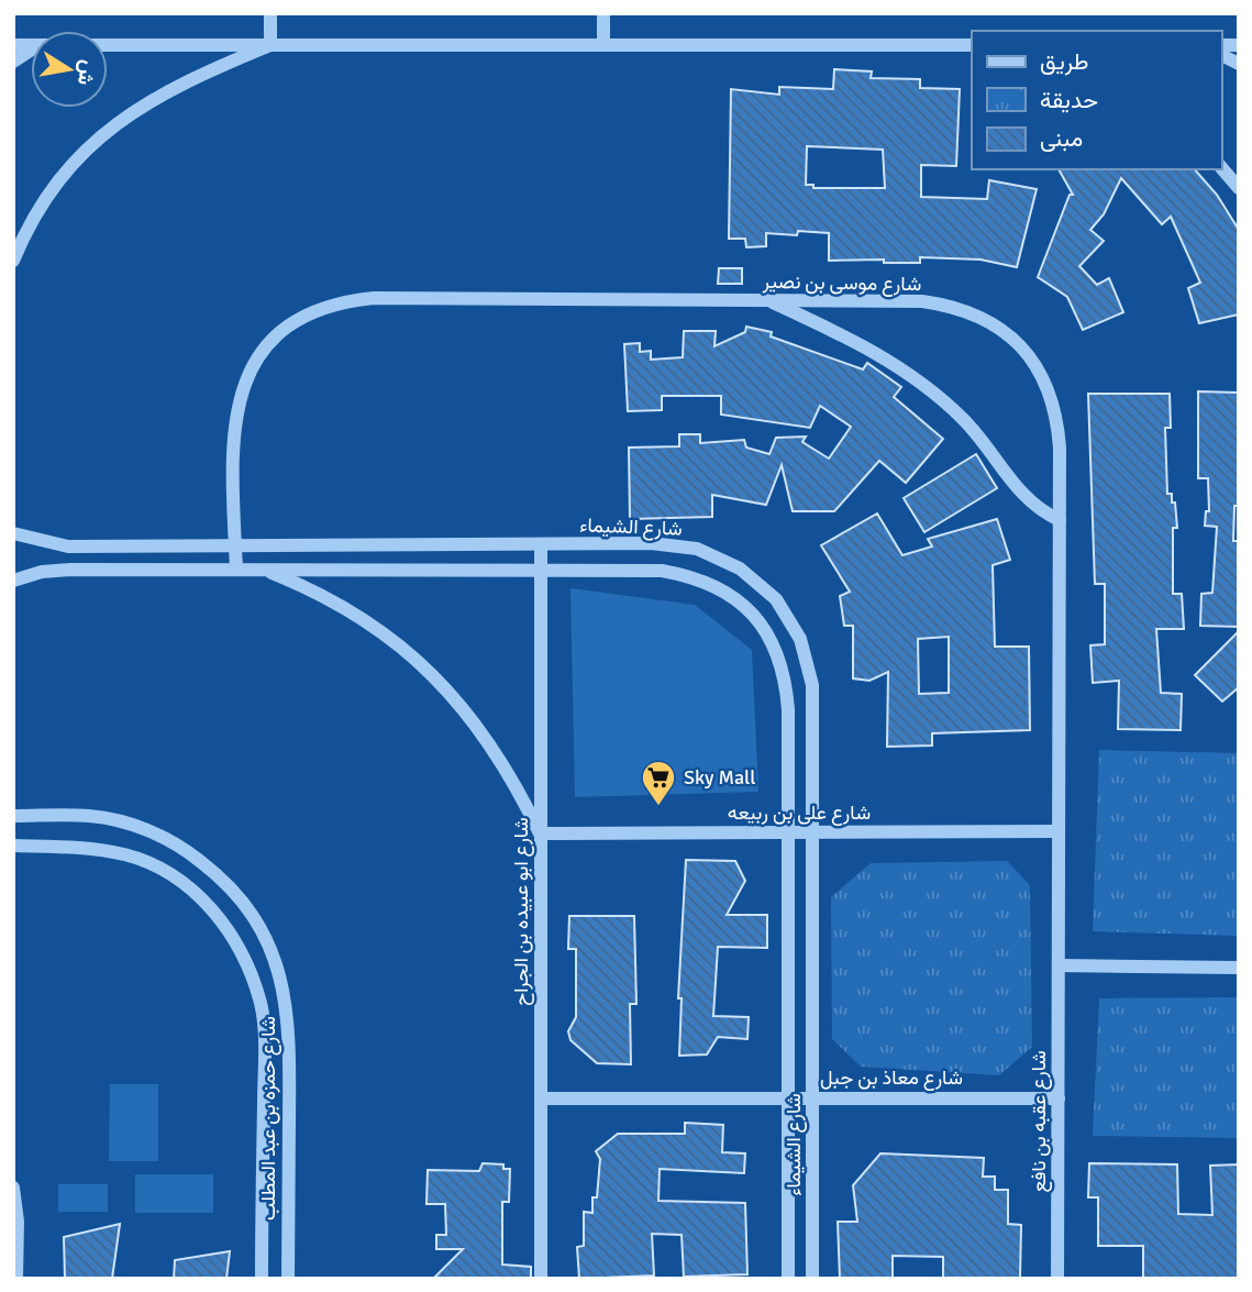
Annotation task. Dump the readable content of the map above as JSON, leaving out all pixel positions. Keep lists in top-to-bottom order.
{
  "streets": {
    "street": [
      "شارع موسى بن نصير",
      "شارع الشيماء",
      "شارع على بن ربيعه",
      "شارع ابو عبيده بن الجراح",
      "شارع معاذ بن جبل",
      "شارع حمزه بن عبد المطلب",
      "شارع عقبه بن نافع"
    ]
  },
  "crossings": [
    ["شارع موسى بن نصير", "شارع الشيماء"],
    ["شارع موسى بن نصير", "شارع على بن ربيعه"],
    ["شارع موسى بن نصير", "شارع عقبه بن نافع"],
    ["شارع الشيماء", "شارع على بن ربيعه"],
    ["شارع الشيماء", "شارع ابو عبيده بن الجراح"],
    ["شارع الشيماء", "شارع معاذ بن جبل"],
    ["شارع على بن ربيعه", "شارع ابو عبيده بن الجراح"],
    ["شارع ابو عبيده بن الجراح", "شارع معاذ بن جبل"],
    ["شارع معاذ بن جبل", "شارع عقبه بن نافع"]
  ],
  "places": {
    "supermarket": ["Sky Mall"]
  },
  "legend": ["طريق", "حديقة", "مبنى"],
  "north": "right"
}
